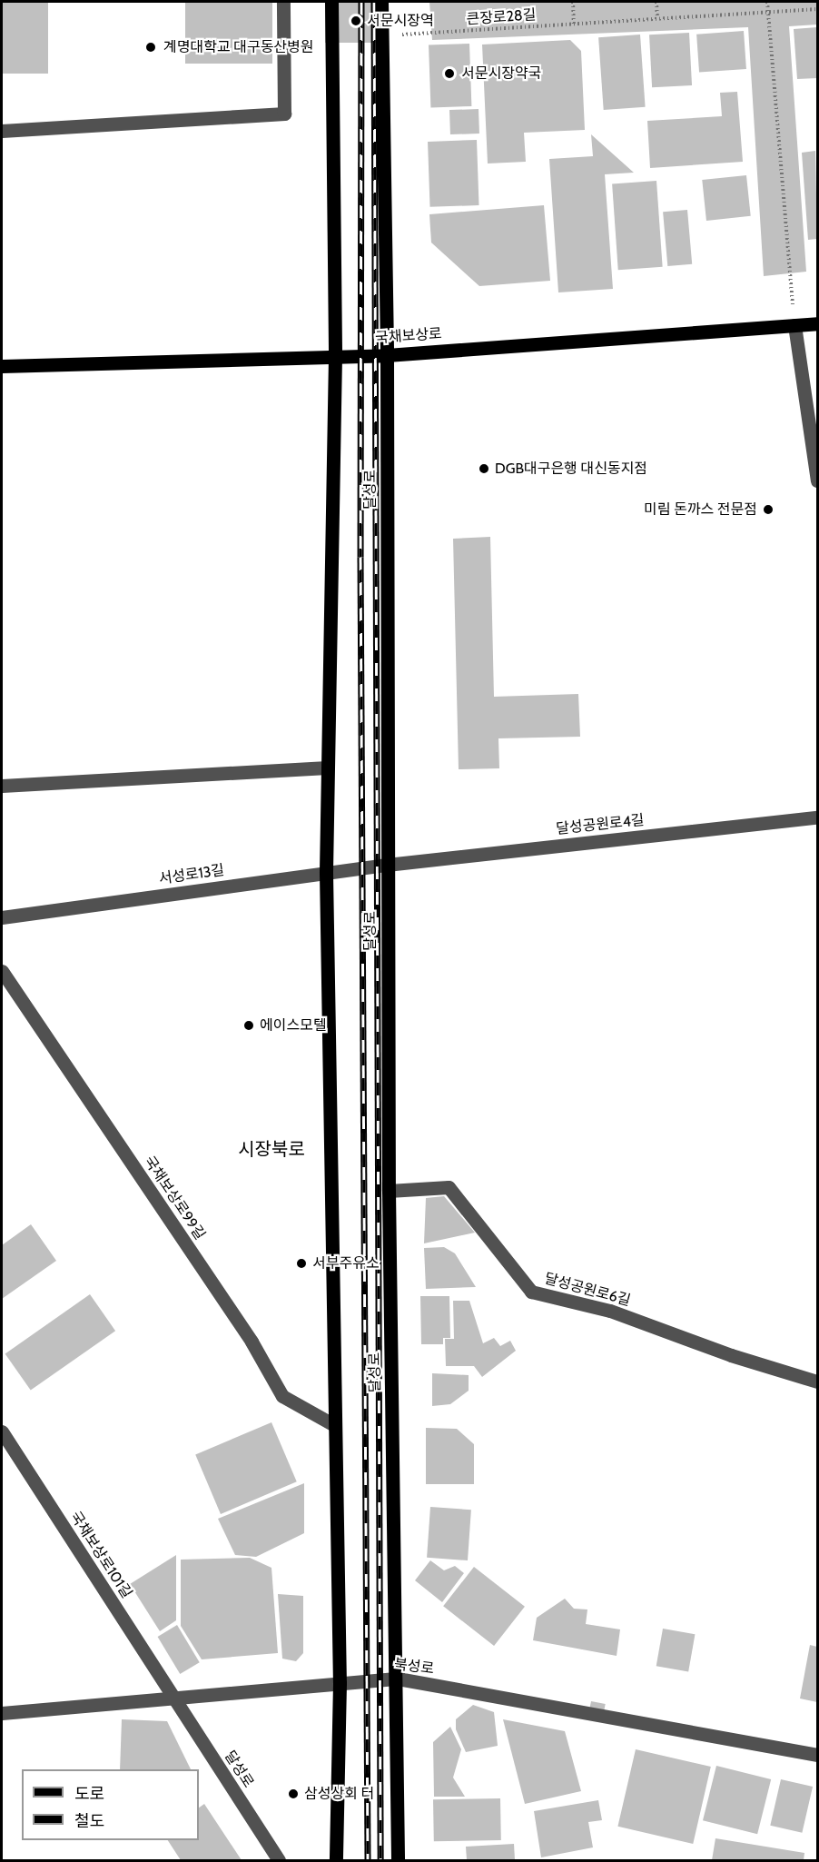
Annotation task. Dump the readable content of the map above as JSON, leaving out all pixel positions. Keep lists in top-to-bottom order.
{
  "streets": {
    "main road": ["국채보상로", "달성로"],
    "street": [
      "달성공원로4길",
      "서성로13길",
      "국채보상로99길",
      "달성공원로6길",
      "국채보상로101길",
      "북성로"
    ],
    "path": ["큰장로28길"]
  },
  "crossings": [
    ["큰장로28길", "달성로"],
    ["국채보상로", "달성로"],
    ["달성로", "달성공원로4길"],
    ["달성로", "서성로13길"],
    ["달성로", "달성공원로6길"],
    ["달성로", "국채보상로101길"],
    ["달성로", "북성로"],
    ["달성공원로4길", "서성로13길"],
    ["국채보상로101길", "북성로"]
  ],
  "districts": ["시장북로"],
  "places": [
    "서문시장역",
    "계명대학교 대구동산병원",
    "서문시장약국",
    "DGB대구은행 대신동지점",
    "미림 돈까스 전문점",
    "에이스모텔",
    "서부주유소",
    "삼성상회 터"
  ],
  "legend": ["도로", "철도"]
}
